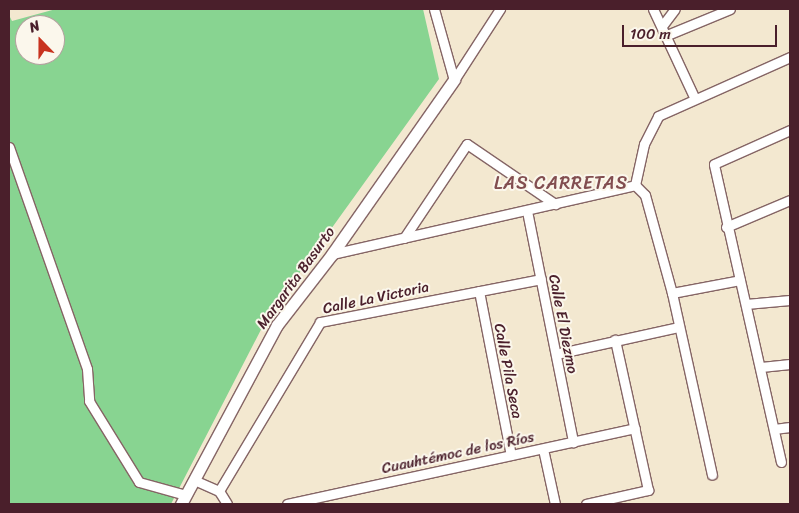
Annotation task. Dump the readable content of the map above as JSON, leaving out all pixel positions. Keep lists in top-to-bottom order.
{
  "streets": {
    "street": [
      "Margarita Basurto",
      "Calle La Victoria",
      "Calle El Diezmo",
      "Calle Pila Seca",
      "Cuauhtémoc de los Ríos"
    ]
  },
  "crossings": [
    ["Calle La Victoria", "Calle El Diezmo"],
    ["Calle La Victoria", "Calle Pila Seca"],
    ["Calle El Diezmo", "Cuauhtémoc de los Ríos"],
    ["Calle Pila Seca", "Cuauhtémoc de los Ríos"]
  ],
  "districts": ["LAS CARRETAS"],
  "scale_bar": "100 m",
  "north": "top"
}
